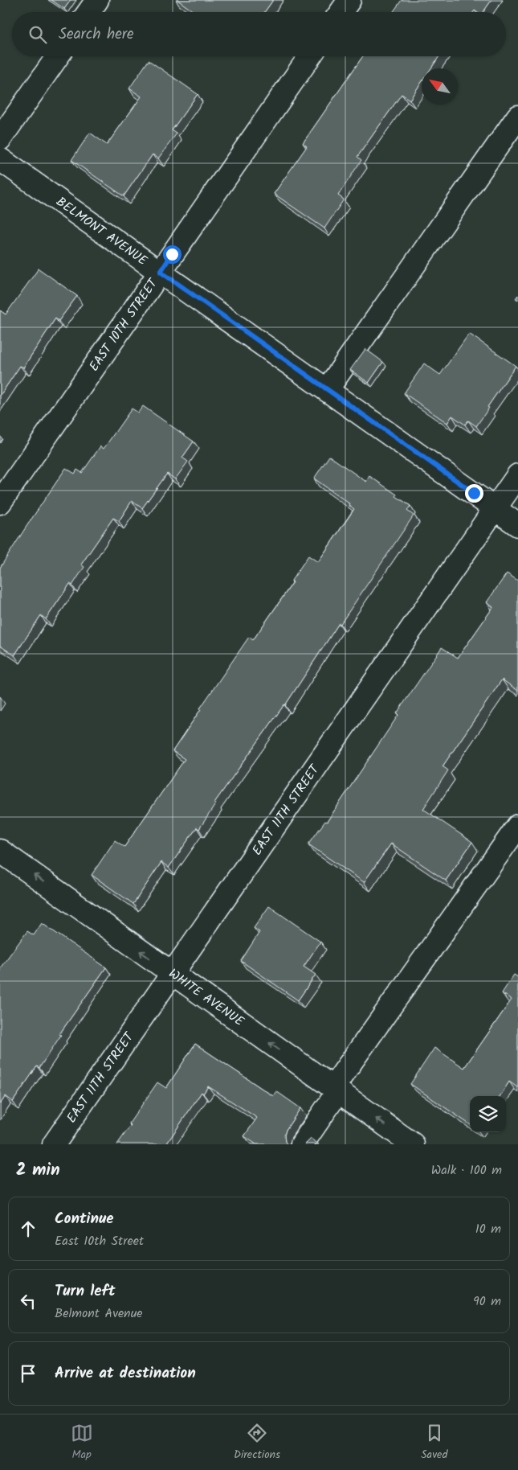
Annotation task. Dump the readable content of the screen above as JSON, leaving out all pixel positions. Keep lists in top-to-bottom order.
{
  "streets": {
    "street": [
      "BELMONT AVENUE",
      "EAST 10TH STREET",
      "EAST 11TH STREET",
      "WHITE AVENUE"
    ]
  },
  "crossings": [
    ["BELMONT AVENUE", "EAST 10TH STREET"],
    ["BELMONT AVENUE", "EAST 11TH STREET"],
    ["EAST 11TH STREET", "WHITE AVENUE"]
  ],
  "one_way": ["WHITE AVENUE"],
  "north": "top left",
  "page": {
    "search": "Search here",
    "heading": ["2 min", "Walk · 100 m"],
    "list": [
      ["Continue", "East 10th Street", "10 m"],
      ["Turn left", "Belmont Avenue", "90 m"],
      "Arrive at destination"
    ],
    "nav": ["Map", "Directions", "Saved"]
  }
}
